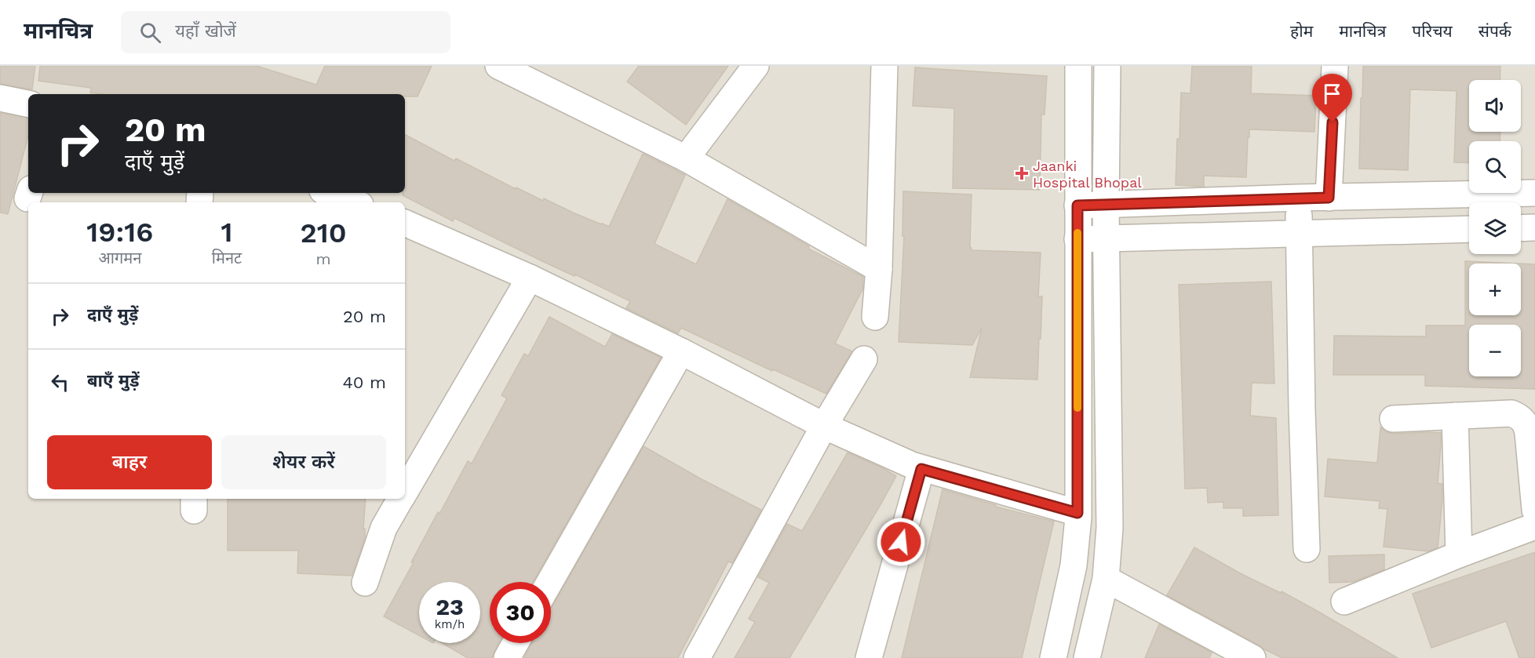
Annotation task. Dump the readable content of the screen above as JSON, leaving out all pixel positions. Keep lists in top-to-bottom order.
{
  "places": {
    "health": ["Jaanki Hospital Bhopal"]
  },
  "page": {
    "header": "मानचित्र",
    "search": "यहाँ खोजें",
    "nav": [
      "होम",
      "मानचित्र",
      "परिचय",
      "संपर्क"
    ],
    "map_buttons": ["+", "−"],
    "turn": ["20 m", "दाएँ मुड़ें"],
    "eta": [
      "19:16",
      "आगमन",
      "1",
      "मिनट",
      "210",
      "m"
    ],
    "list": [
      {
        "name": "दाएँ मुड़ें",
        "value": "20 m"
      },
      {
        "name": "बाएँ मुड़ें",
        "value": "40 m"
      }
    ],
    "buttons": ["बाहर", "शेयर करें"],
    "speed": "23 km/h",
    "limit": "30"
  }
}
